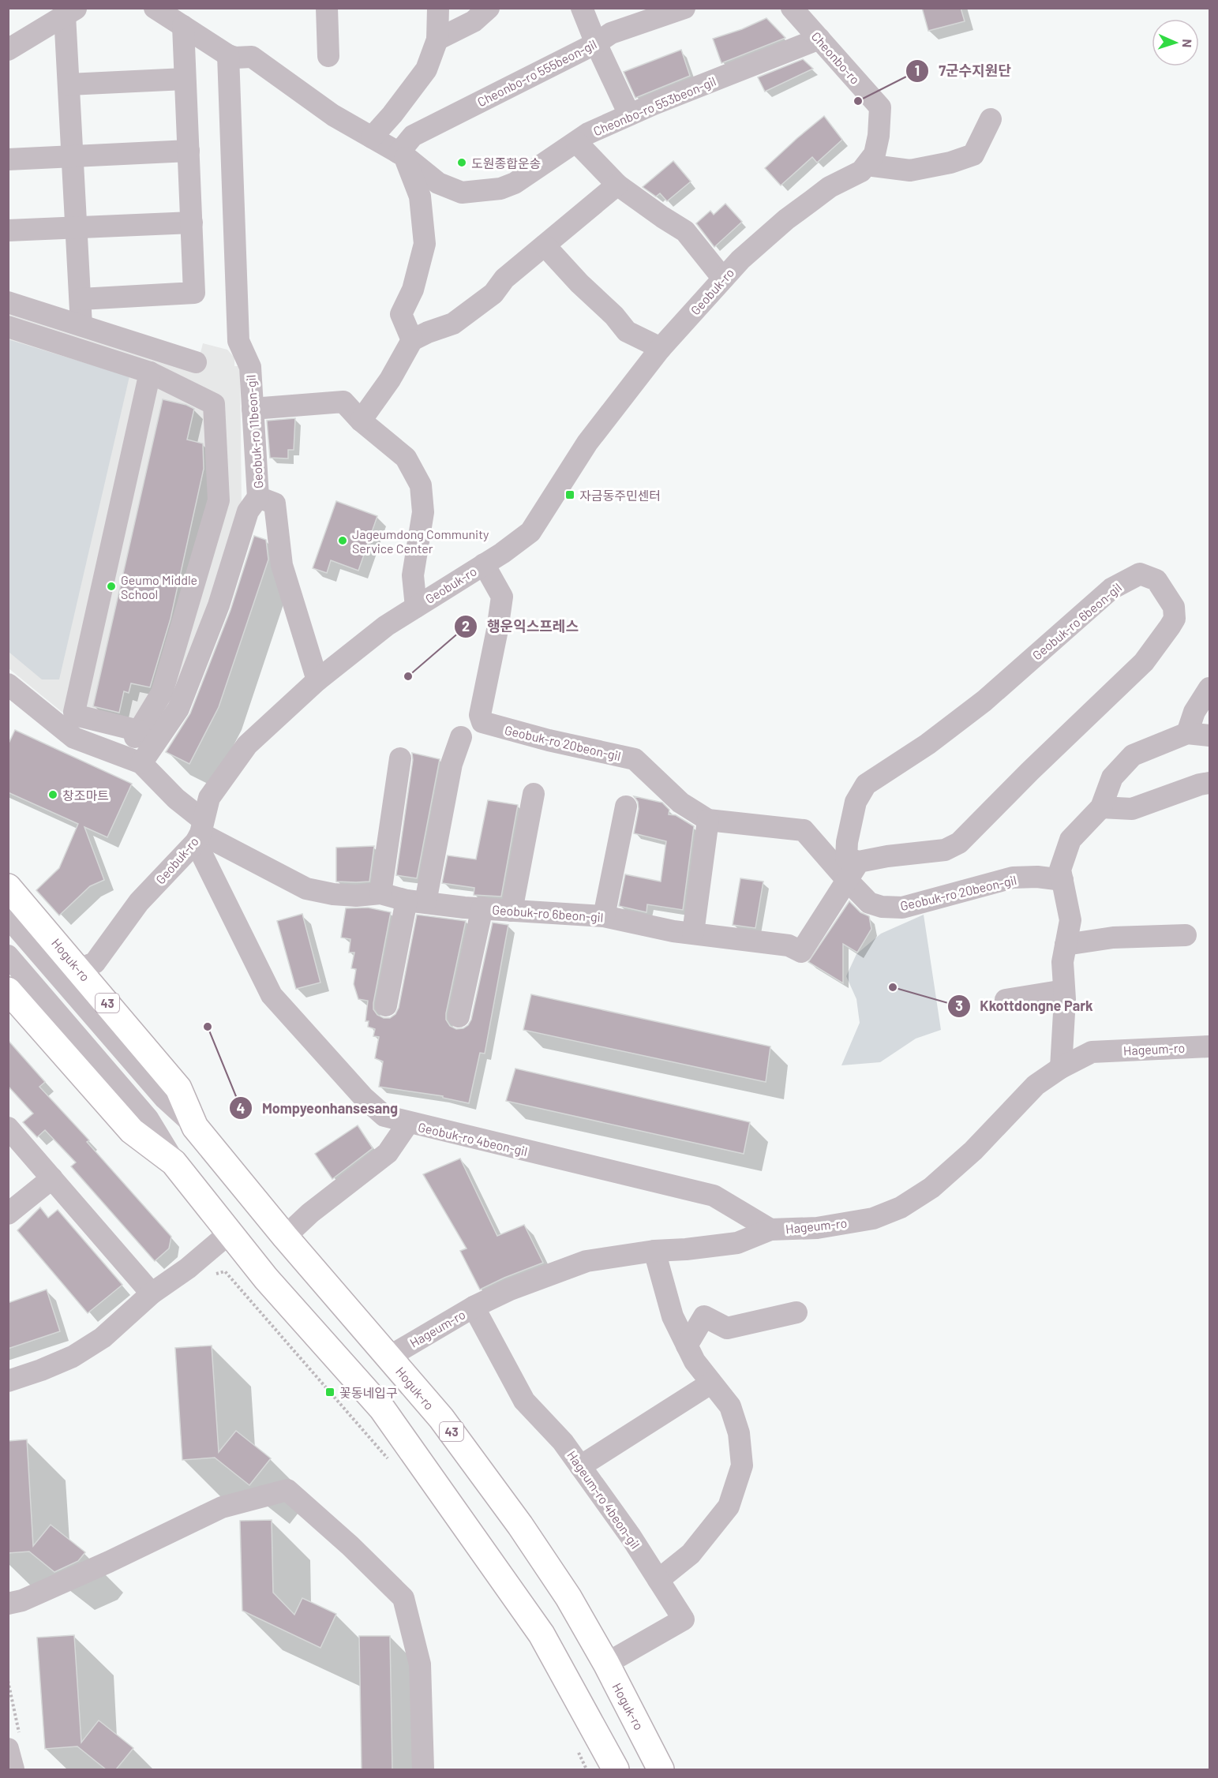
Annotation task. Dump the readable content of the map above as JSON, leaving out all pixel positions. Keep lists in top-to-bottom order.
{
  "streets": {
    "main road": ["Hoguk-ro", "43"],
    "street": [
      "Cheonbo-ro",
      "Cheonbo-ro 555beon-gil",
      "Cheonbo-ro 553beon-gil",
      "Geobuk-ro",
      "Geobuk-ro 11beon-gil",
      "Geobuk-ro 6beon-gil",
      "Geobuk-ro 20beon-gil",
      "Hageum-ro",
      "Geobuk-ro 4beon-gil",
      "Hageum-ro 4beon-gil"
    ]
  },
  "crossings": [
    ["Cheonbo-ro", "Cheonbo-ro 553beon-gil"],
    ["Cheonbo-ro", "Geobuk-ro"],
    ["Cheonbo-ro 555beon-gil", "Cheonbo-ro 553beon-gil"],
    ["Cheonbo-ro 553beon-gil", "Geobuk-ro 11beon-gil"],
    ["Geobuk-ro", "Geobuk-ro 11beon-gil"],
    ["Geobuk-ro", "Geobuk-ro 6beon-gil"],
    ["Geobuk-ro", "Geobuk-ro 20beon-gil"],
    ["Geobuk-ro", "Hoguk-ro"],
    ["Geobuk-ro", "Geobuk-ro 4beon-gil"],
    ["Geobuk-ro 6beon-gil", "Geobuk-ro 20beon-gil"],
    ["Geobuk-ro 6beon-gil", "Geobuk-ro 4beon-gil"],
    ["Hoguk-ro", "Hageum-ro"],
    ["Hoguk-ro", "Hageum-ro 4beon-gil"],
    ["Hageum-ro", "Geobuk-ro 4beon-gil"],
    ["Hageum-ro", "Hageum-ro 4beon-gil"]
  ],
  "places": {
    "other": [
      "7군수지원단",
      "도원종합운송",
      "Jageumdong Community Service Center",
      "Geumo Middle School",
      "행운익스프레스",
      "창조마트",
      "Kkottdongne Park",
      "Mompyeonhansesang"
    ],
    "transit": ["자금동주민센터", "꽃동네입구"]
  },
  "north": "right"
}
